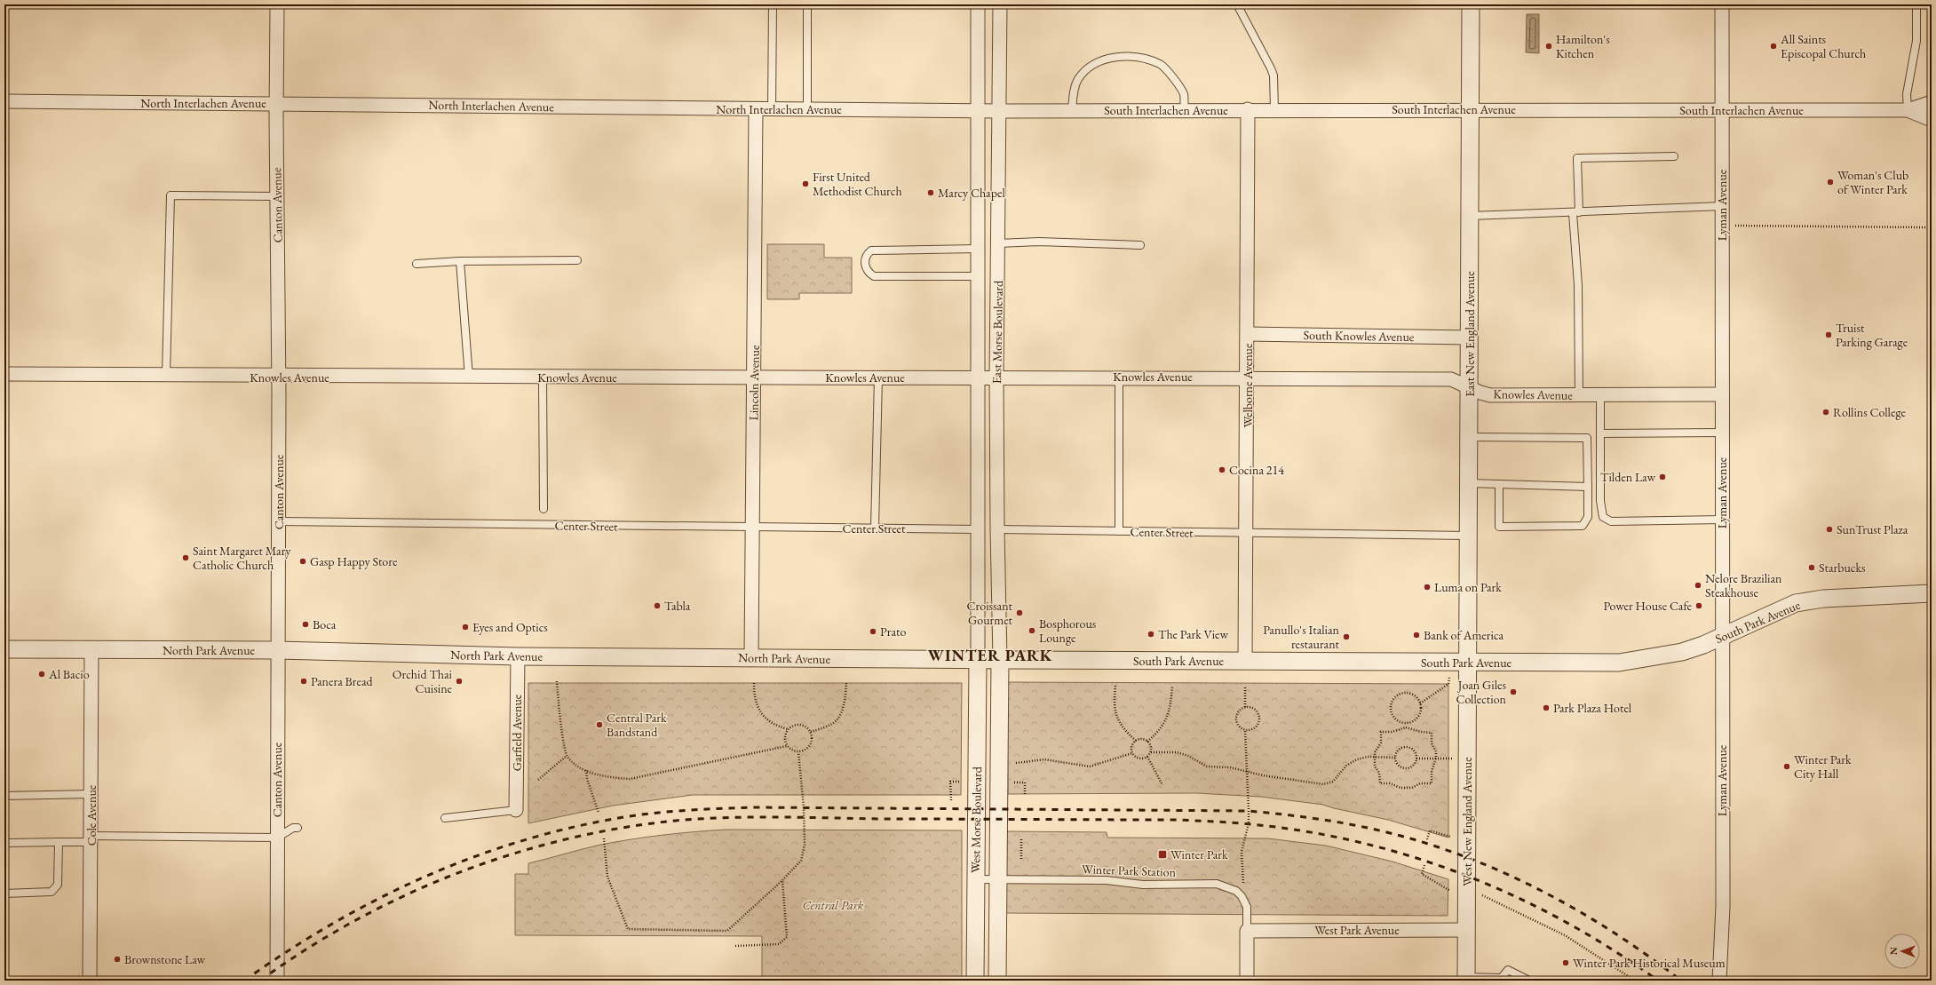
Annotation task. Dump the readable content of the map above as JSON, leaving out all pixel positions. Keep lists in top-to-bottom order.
{
  "streets": {
    "street": [
      "North Interlachen Avenue",
      "South Interlachen Avenue",
      "Canton Avenue",
      "Lyman Avenue",
      "East Morse Boulevard",
      "East New England Avenue",
      "South Knowles Avenue",
      "Knowles Avenue",
      "Lincoln Avenue",
      "Welborne Avenue",
      "Center Street",
      "South Park Avenue",
      "North Park Avenue",
      "Garfield Avenue",
      "Cole Avenue",
      "West Morse Boulevard",
      "West New England Avenue",
      "West Park Avenue"
    ],
    "lane": ["Winter Park Station"]
  },
  "crossings": [
    ["North Interlachen Avenue", "South Interlachen Avenue"],
    ["North Interlachen Avenue", "Canton Avenue"],
    ["North Interlachen Avenue", "East Morse Boulevard"],
    ["North Interlachen Avenue", "Lincoln Avenue"],
    ["South Interlachen Avenue", "Lyman Avenue"],
    ["South Interlachen Avenue", "East Morse Boulevard"],
    ["South Interlachen Avenue", "East New England Avenue"],
    ["South Interlachen Avenue", "Welborne Avenue"],
    ["Canton Avenue", "Knowles Avenue"],
    ["Canton Avenue", "Center Street"],
    ["Canton Avenue", "North Park Avenue"],
    ["Lyman Avenue", "Knowles Avenue"],
    ["Lyman Avenue", "South Park Avenue"],
    ["East Morse Boulevard", "Knowles Avenue"],
    ["East Morse Boulevard", "Center Street"],
    ["East Morse Boulevard", "South Park Avenue"],
    ["East Morse Boulevard", "North Park Avenue"],
    ["East Morse Boulevard", "West Morse Boulevard"],
    ["East New England Avenue", "South Knowles Avenue"],
    ["East New England Avenue", "Knowles Avenue"],
    ["East New England Avenue", "Center Street"],
    ["East New England Avenue", "South Park Avenue"],
    ["East New England Avenue", "West New England Avenue"],
    ["South Knowles Avenue", "Welborne Avenue"],
    ["Knowles Avenue", "Lincoln Avenue"],
    ["Knowles Avenue", "Welborne Avenue"],
    ["Lincoln Avenue", "Center Street"],
    ["Lincoln Avenue", "North Park Avenue"],
    ["Welborne Avenue", "Center Street"],
    ["Welborne Avenue", "South Park Avenue"],
    ["South Park Avenue", "North Park Avenue"],
    ["South Park Avenue", "West Morse Boulevard"],
    ["South Park Avenue", "West New England Avenue"],
    ["North Park Avenue", "Garfield Avenue"],
    ["North Park Avenue", "Cole Avenue"],
    ["North Park Avenue", "West Morse Boulevard"],
    ["West Morse Boulevard", "Winter Park Station"],
    ["West New England Avenue", "West Park Avenue"],
    ["Winter Park Station", "West Park Avenue"]
  ],
  "districts": ["WINTER PARK"],
  "parks": ["Central Park"],
  "places": {
    "other": [
      "Hamilton's Kitchen",
      "All Saints Episcopal Church",
      "Woman's Club of Winter Park",
      "First United Methodist Church",
      "Marcy Chapel",
      "Truist Parking Garage",
      "Rollins College",
      "Cocina 214",
      "Tilden Law",
      "SunTrust Plaza",
      "Saint Margaret Mary Catholic Church",
      "Gasp Happy Store",
      "Starbucks",
      "Nelore Brazilian Steakhouse",
      "Luma on Park",
      "Tabla",
      "Power House Cafe",
      "Croissant Gourmet",
      "Boca",
      "Eyes and Optics",
      "Bosphorous Lounge",
      "Prato",
      "The Park View",
      "Bank of America",
      "Panullo's Italian restaurant",
      "Al Bacio",
      "Panera Bread",
      "Orchid Thai Cuisine",
      "Joan Giles Collection",
      "Park Plaza Hotel",
      "Central Park Bandstand",
      "Winter Park City Hall",
      "Brownstone Law",
      "Winter Park Historical Museum"
    ],
    "transit": ["Winter Park"]
  },
  "north": "left"
}
